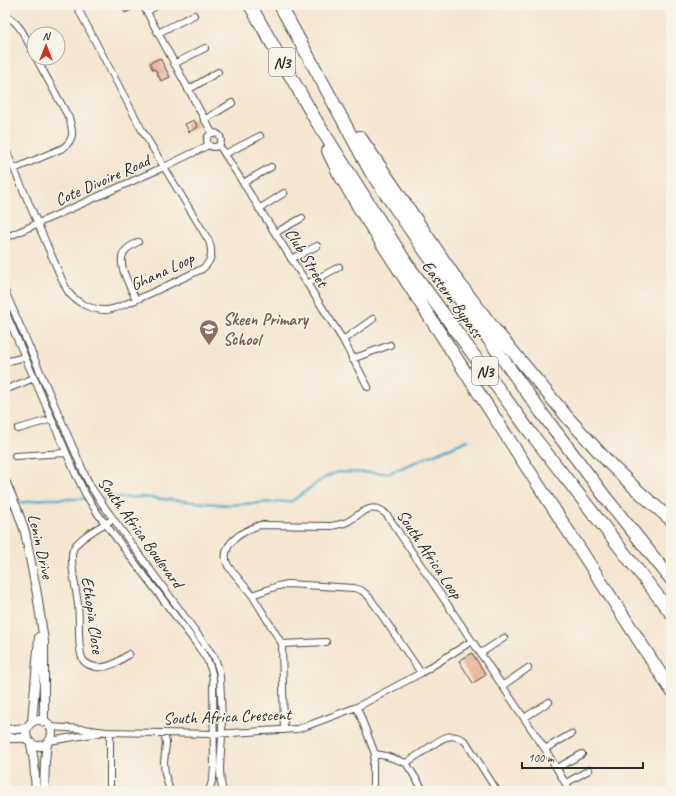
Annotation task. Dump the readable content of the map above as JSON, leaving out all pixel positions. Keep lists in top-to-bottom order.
{
  "streets": {
    "highway": ["N3", "Eastern Bypass"],
    "street": [
      "Cote Divoire Road",
      "Club Street",
      "Ghana Loop",
      "South Africa Boulevard",
      "Lenin Drive",
      "South Africa Loop",
      "Ethopia Close",
      "South Africa Crescent"
    ]
  },
  "crossings": [
    ["Cote Divoire Road", "Club Street"],
    ["Cote Divoire Road", "Ghana Loop"],
    ["South Africa Boulevard", "Ethopia Close"],
    ["South Africa Boulevard", "South Africa Crescent"],
    ["South Africa Loop", "South Africa Crescent"]
  ],
  "places": {
    "school or university": ["Skeen Primary School"]
  },
  "scale_bar": "100 m",
  "north": "top"
}
